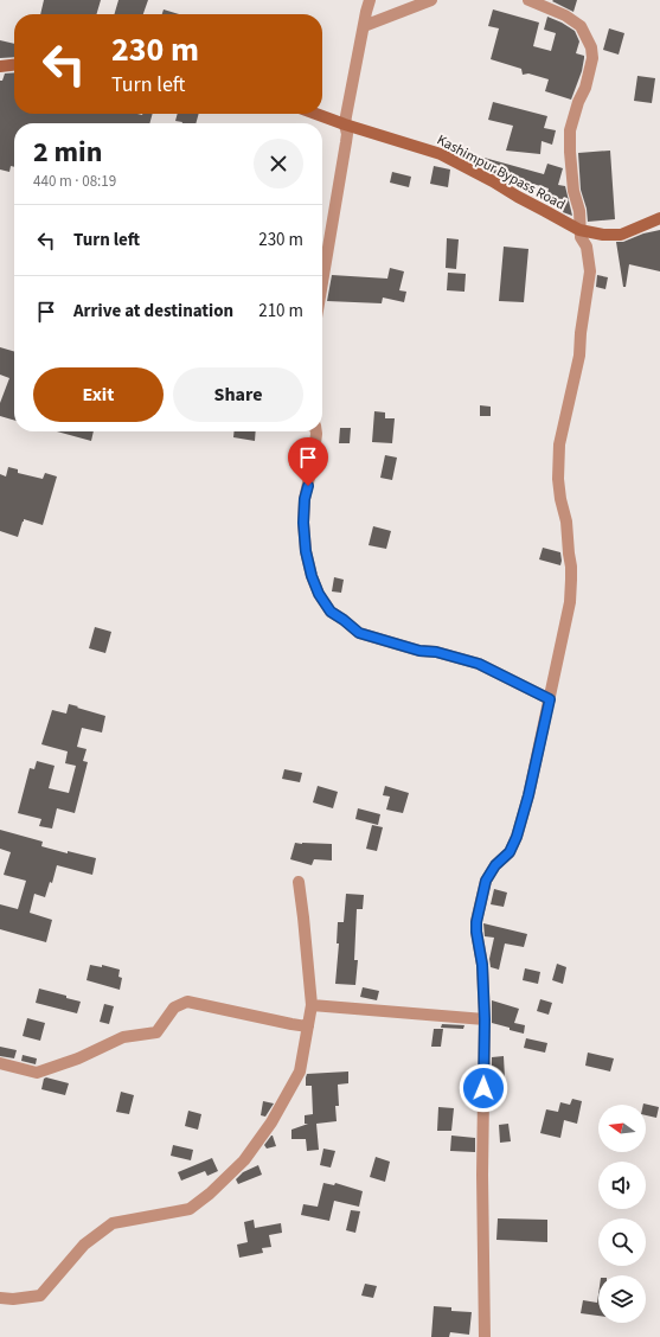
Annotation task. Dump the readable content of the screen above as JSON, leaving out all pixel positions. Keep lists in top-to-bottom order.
{
  "streets": {
    "main road": ["Kashimpur Bypass Road"]
  },
  "north": "left",
  "page": {
    "turn": ["230 m", "Turn left"],
    "heading": ["2 min", "440 m · 08:19"],
    "list": [
      {
        "name": "Turn left",
        "value": "230 m"
      },
      {
        "name": "Arrive at destination",
        "value": "210 m"
      }
    ],
    "buttons": ["Exit", "Share"]
  }
}
